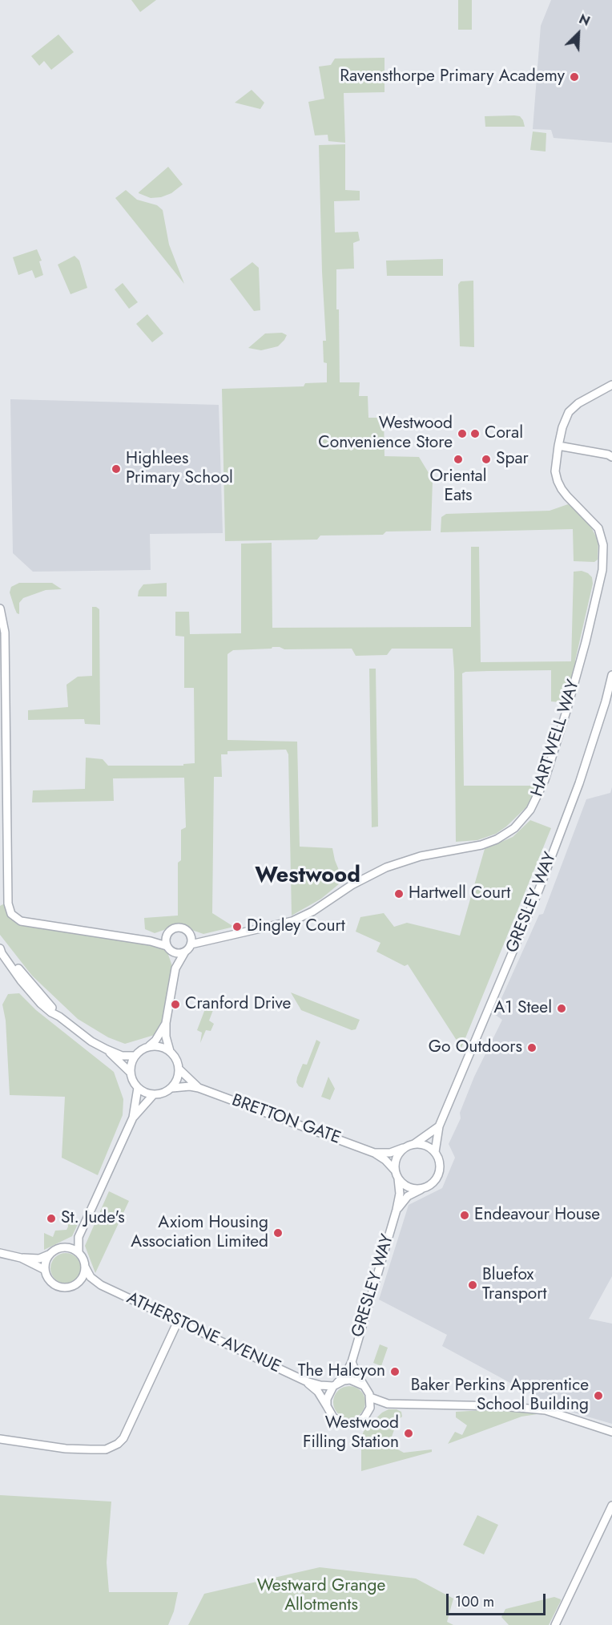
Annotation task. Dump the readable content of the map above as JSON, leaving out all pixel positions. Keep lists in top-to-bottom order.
{
  "streets": {
    "street": [
      "HARTWELL WAY",
      "GRESLEY WAY",
      "BRETTON GATE",
      "ATHERSTONE AVENUE"
    ]
  },
  "crossings": [
    ["GRESLEY WAY", "BRETTON GATE"],
    ["GRESLEY WAY", "ATHERSTONE AVENUE"]
  ],
  "districts": ["Westwood"],
  "parks": ["Westward Grange Allotments"],
  "places": [
    "Ravensthorpe Primary Academy",
    "Westwood Convenience Store",
    "Coral",
    "Oriental Eats",
    "Spar",
    "Highlees Primary School",
    "Hartwell Court",
    "Dingley Court",
    "Cranford Drive",
    "A1 Steel",
    "Go Outdoors",
    "Endeavour House",
    "St. Jude's",
    "Axiom Housing Association Limited",
    "Bluefox Transport",
    "The Halcyon",
    "Baker Perkins Apprentice School Building",
    "Westwood Filling Station"
  ],
  "scale_bar": "100 m",
  "north": "top right"
}
